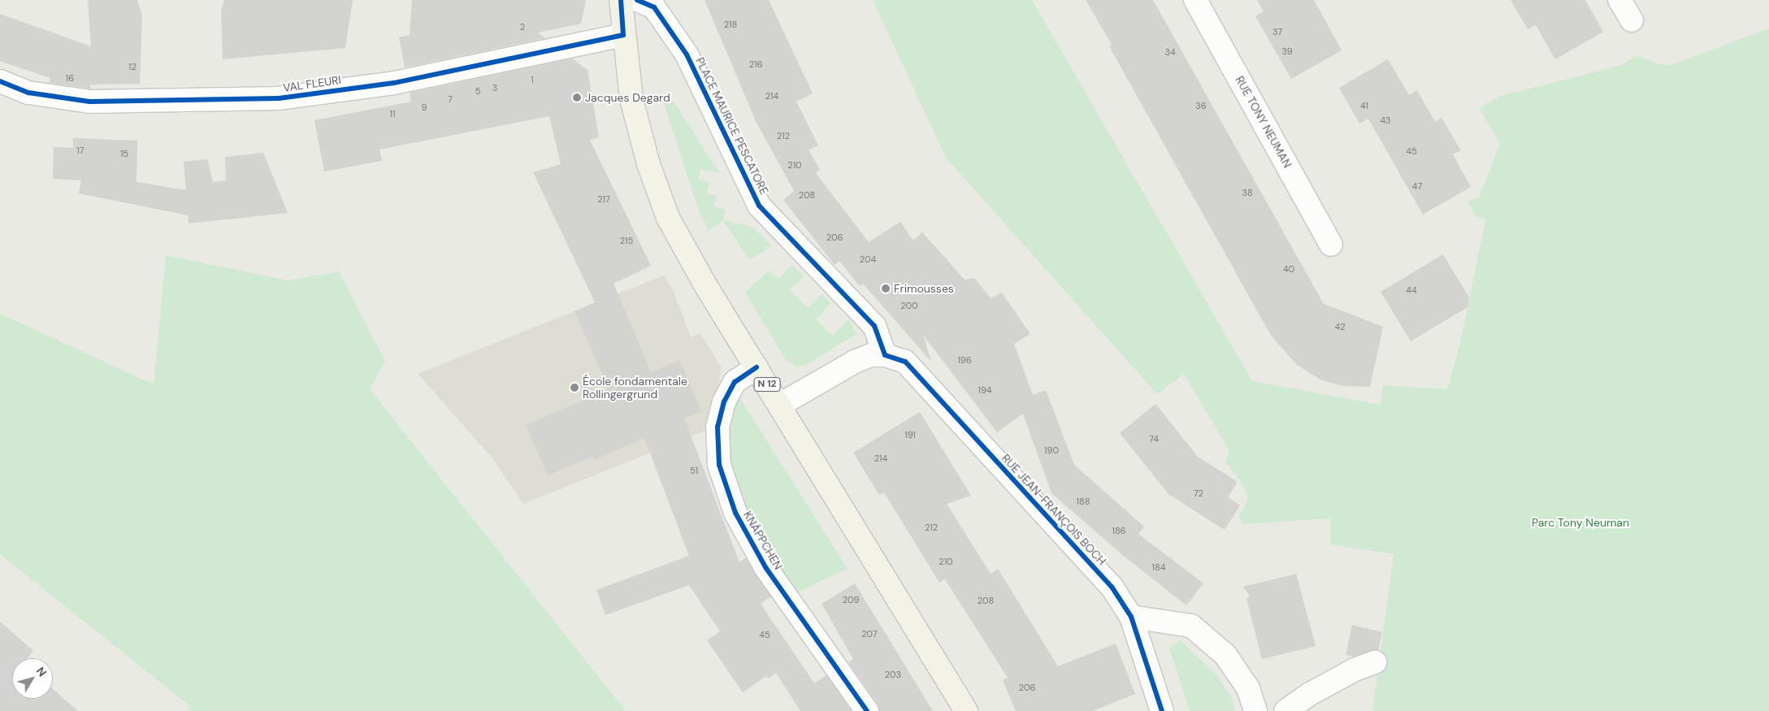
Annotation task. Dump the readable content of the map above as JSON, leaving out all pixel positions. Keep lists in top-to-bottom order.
{
  "streets": {
    "main road": ["N 12"],
    "street": [
      "VAL FLEURI",
      "RUE TONY NEUMAN",
      "PLACE MAURICE PESCATORE",
      "RUE JEAN-FRANÇOIS BOCH",
      "KNÄPPCHEN"
    ]
  },
  "crossings": [
    ["VAL FLEURI", "N 12"],
    ["PLACE MAURICE PESCATORE", "RUE JEAN-FRANÇOIS BOCH"],
    ["N 12", "RUE JEAN-FRANÇOIS BOCH"],
    ["N 12", "KNÄPPCHEN"]
  ],
  "parks": ["Parc Tony Neuman"],
  "places": ["Jacques Degard", "Frimousses", "École fondamentale Rollingergrund"],
  "house_numbers": [
    "218",
    "2",
    "37",
    "39",
    "34",
    "216",
    "12",
    "16",
    "1",
    "3",
    "5",
    "214",
    "7",
    "36",
    "41",
    "9",
    "11",
    "43",
    "212",
    "17",
    "45",
    "15",
    "210",
    "47",
    "38",
    "208",
    "217",
    "206",
    "215",
    "204",
    "40",
    "44",
    "200",
    "42",
    "196",
    "194",
    "191",
    "74",
    "190",
    "214",
    "51",
    "72",
    "188",
    "212",
    "186",
    "210",
    "184",
    "209",
    "208",
    "207",
    "45",
    "203",
    "206"
  ],
  "north": "top right"
}
